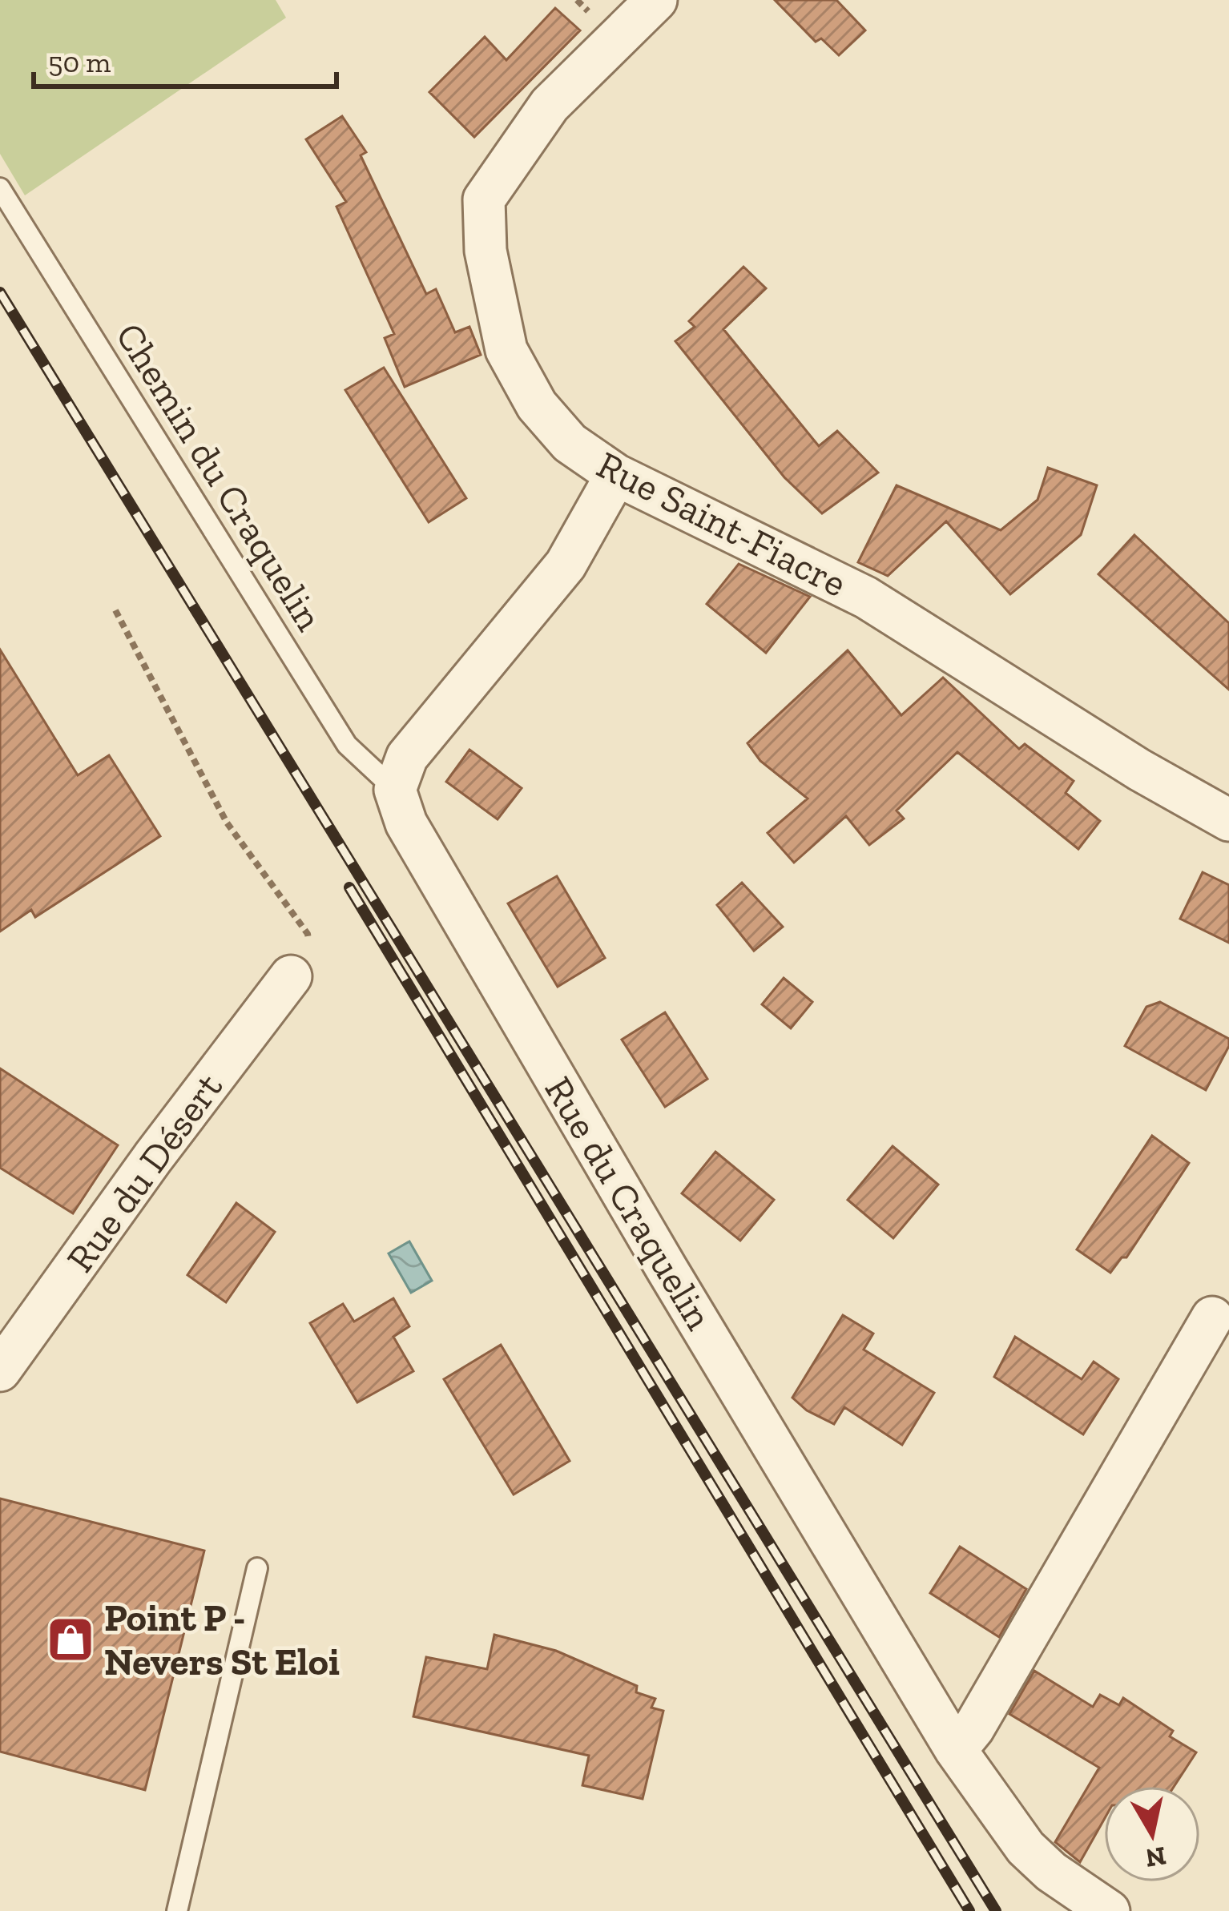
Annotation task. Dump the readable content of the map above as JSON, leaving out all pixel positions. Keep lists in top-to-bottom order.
{
  "streets": {
    "street": ["Rue Saint-Fiacre", "Rue du Désert", "Rue du Craquelin"],
    "lane": ["Chemin du Craquelin"]
  },
  "crossings": [
    ["Chemin du Craquelin", "Rue du Craquelin"]
  ],
  "places": {
    "shop": ["Point P - Nevers St Eloi"]
  },
  "scale_bar": "50 m",
  "north": "bottom"
}
